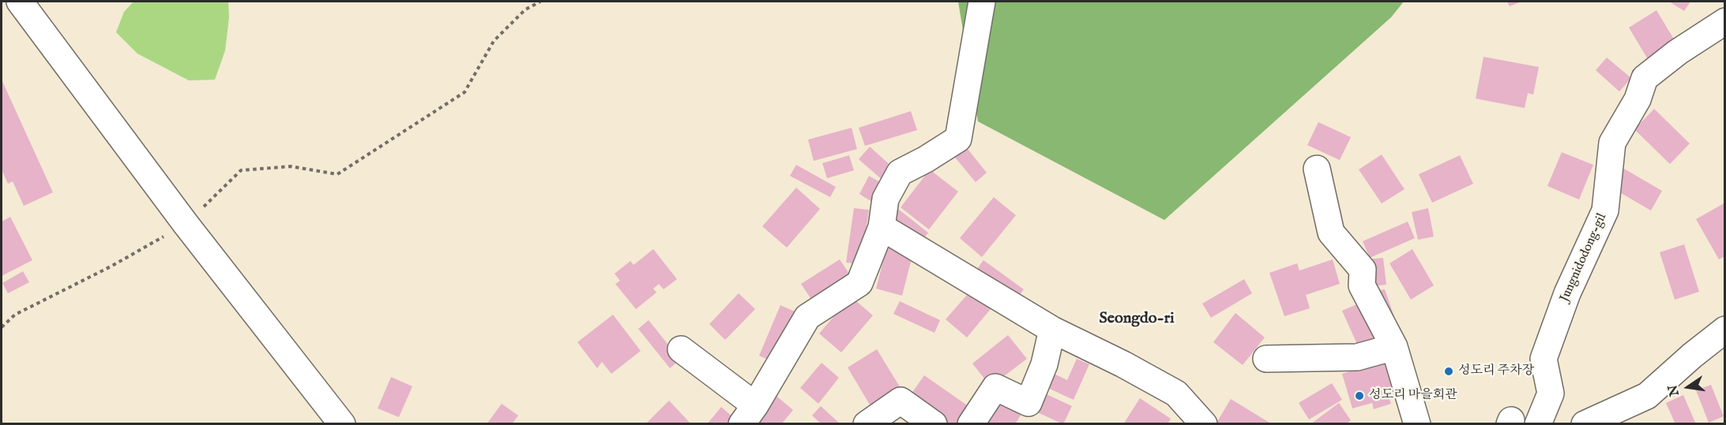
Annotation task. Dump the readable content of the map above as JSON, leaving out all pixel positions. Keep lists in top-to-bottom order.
{
  "streets": {
    "street": ["Jungnidodong-gil"]
  },
  "districts": ["Seongdo-ri"],
  "places": ["성도리 주차장", "성도리 마을회관"],
  "north": "left"
}
